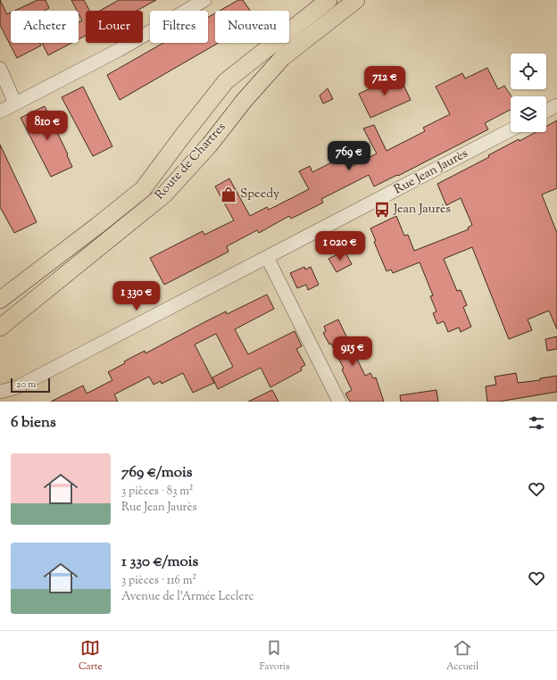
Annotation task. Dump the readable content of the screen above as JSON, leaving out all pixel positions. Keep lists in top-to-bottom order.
{
  "streets": {
    "main road": ["Route de Chartres"],
    "street": ["Rue Jean Jaurès"]
  },
  "places": {
    "shop": ["Speedy"],
    "bus stop": ["Jean Jaurès"]
  },
  "scale_bar": "20 m",
  "page": {
    "chip": [
      "Acheter",
      "Louer",
      "Filtres",
      "Nouveau"
    ],
    "price": [
      "712 €",
      "810 €",
      "769 €",
      "1 020 €",
      "1 330 €",
      "915 €"
    ],
    "scale": "20 m",
    "heading": "6 biens",
    "list": [
      {
        "name": "769 €/mois",
        "note": "3 pièces · 83 m² · Rue Jean Jaurès"
      },
      {
        "name": "1 330 €/mois",
        "note": "3 pièces · 116 m² · Avenue de l'Armée Leclerc"
      }
    ],
    "tabs": ["Carte", "Favoris", "Accueil"]
  }
}
